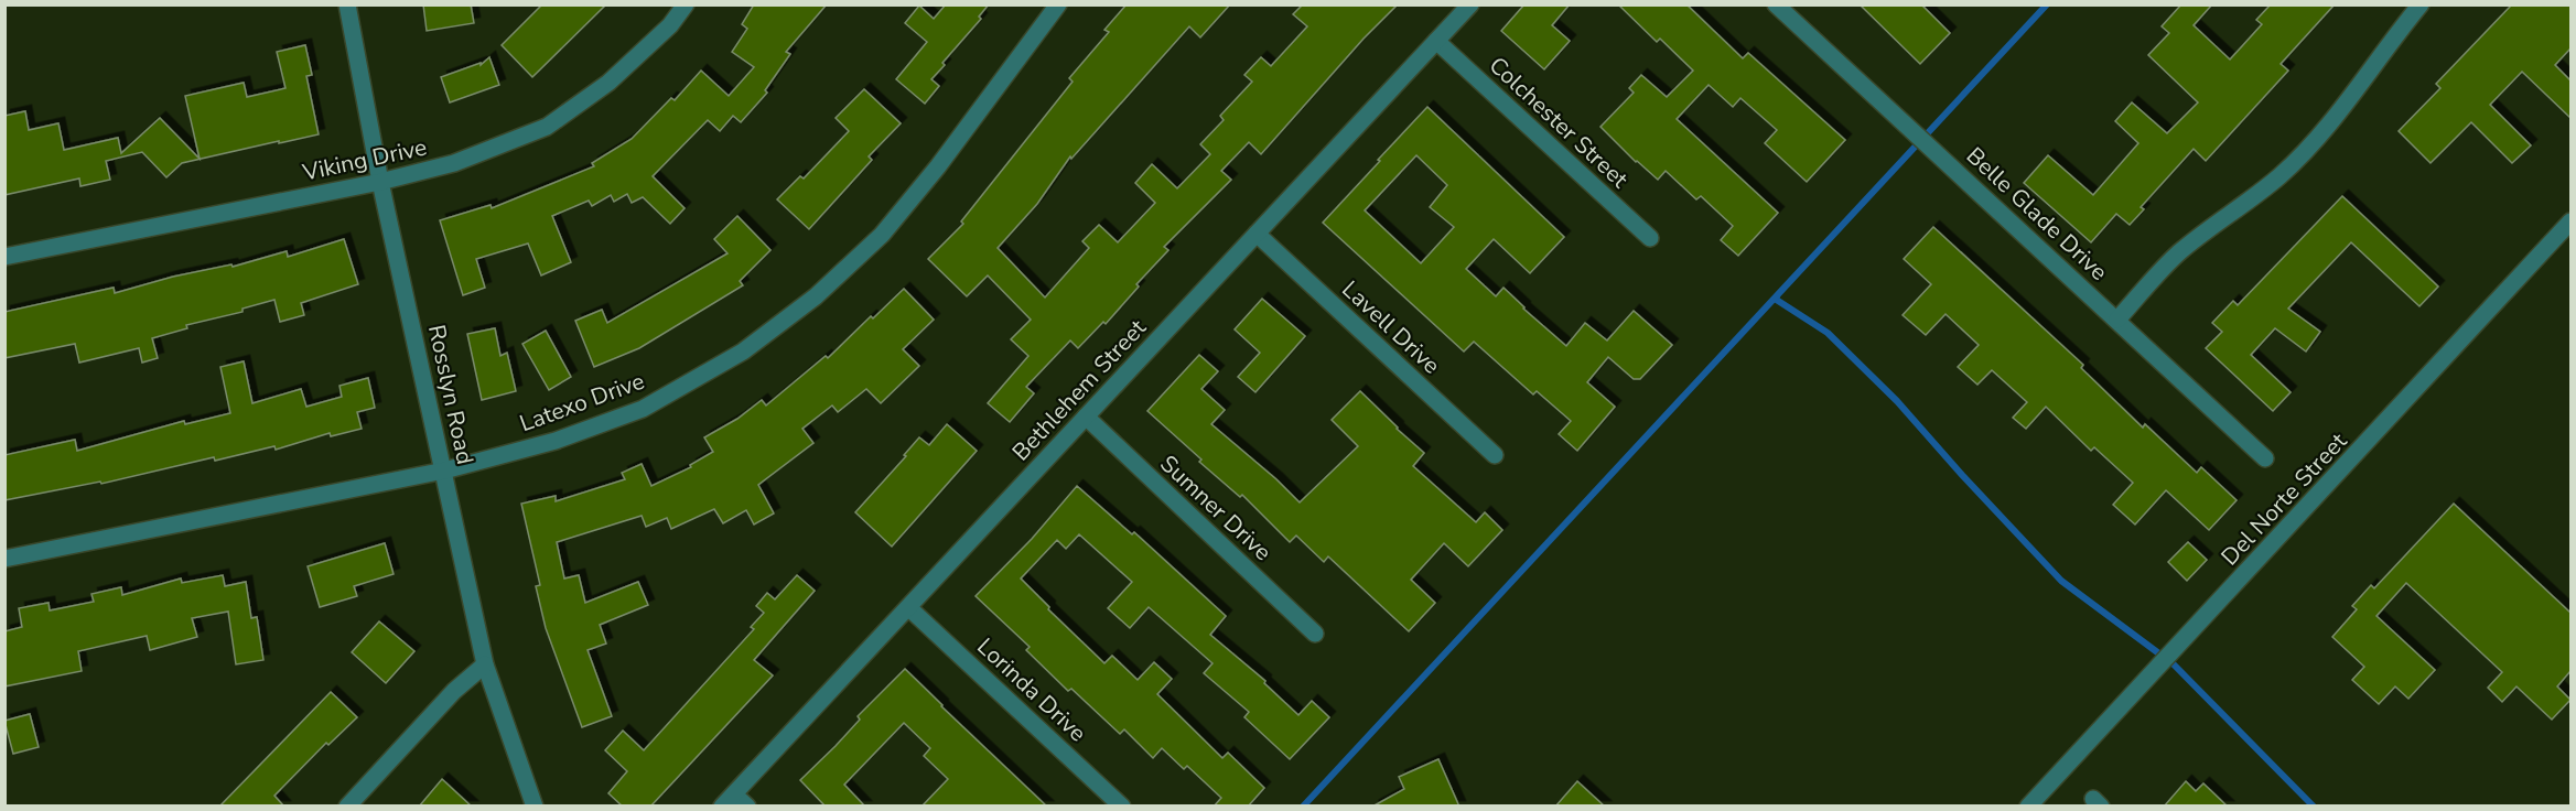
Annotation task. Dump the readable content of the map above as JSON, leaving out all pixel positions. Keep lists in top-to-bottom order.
{
  "streets": {
    "street": [
      "Colchester Street",
      "Viking Drive",
      "Belle Glade Drive",
      "Lavell Drive",
      "Bethlehem Street",
      "Rosslyn Road",
      "Latexo Drive",
      "Del Norte Street",
      "Sumner Drive",
      "Lorinda Drive"
    ]
  },
  "crossings": [
    ["Colchester Street", "Bethlehem Street"],
    ["Viking Drive", "Rosslyn Road"],
    ["Lavell Drive", "Bethlehem Street"],
    ["Bethlehem Street", "Sumner Drive"],
    ["Bethlehem Street", "Lorinda Drive"],
    ["Rosslyn Road", "Latexo Drive"]
  ]
}
